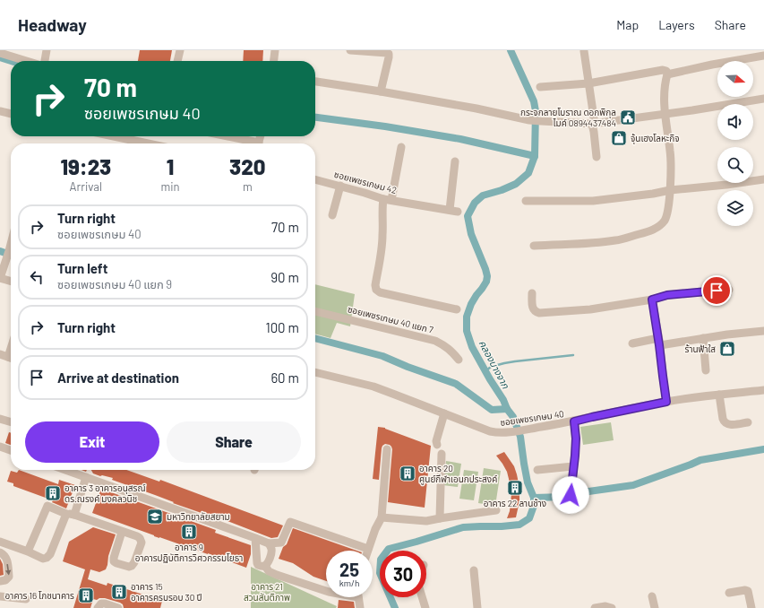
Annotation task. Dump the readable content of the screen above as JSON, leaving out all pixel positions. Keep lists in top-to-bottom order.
{
  "streets": {
    "street": ["ซอยเพชรเกษม 42", "ซอยเพชรเกษม 40 แยก 7", "ซอยเพชรเกษม 40"]
  },
  "water": ["คลองบางจาก"],
  "parks": ["อาคาร 21 สวนสันติภาพ"],
  "places": {
    "public building": ["กระจกลายโบราณ ดอกพิกุล ไมค์ 0894437484"],
    "shop": ["จุ้นเฮงโลหะกิจ", "ร้านฟ้าใส"],
    "building": [
      "อาคาร 20 ศูนย์กีฬาเอนกประสงค์",
      "อาคาร 22 ลานช้าง",
      "อาคาร 3 อาคารอนุสรณ์ ดร.ณรงค์ มงคลวนิช",
      "อาคาร 9 อาคารปฏิบัติการวิศวกรรมโยธา",
      "อาคาร 15 อาคารครบรอบ 30 ปี",
      "อาคาร 16 โภชนาคาร"
    ],
    "school or university": ["มหาวิทยาลัยสยาม"]
  },
  "north": "right",
  "page": {
    "header": "Headway",
    "nav": ["Map", "Layers", "Share"],
    "turn": ["70 m", "ซอยเพชรเกษม 40"],
    "eta": [
      "19:23",
      "Arrival",
      "1",
      "min",
      "320",
      "m"
    ],
    "list": [
      {
        "name": "Turn right",
        "note": "ซอยเพชรเกษม 40",
        "value": "70 m"
      },
      {
        "name": "Turn left",
        "note": "ซอยเพชรเกษม 40 แยก 9",
        "value": "90 m"
      },
      {
        "name": "Turn right",
        "value": "100 m"
      },
      {
        "name": "Arrive at destination",
        "value": "60 m"
      }
    ],
    "buttons": ["Exit", "Share"],
    "speed": "25 km/h",
    "limit": "30"
  }
}
